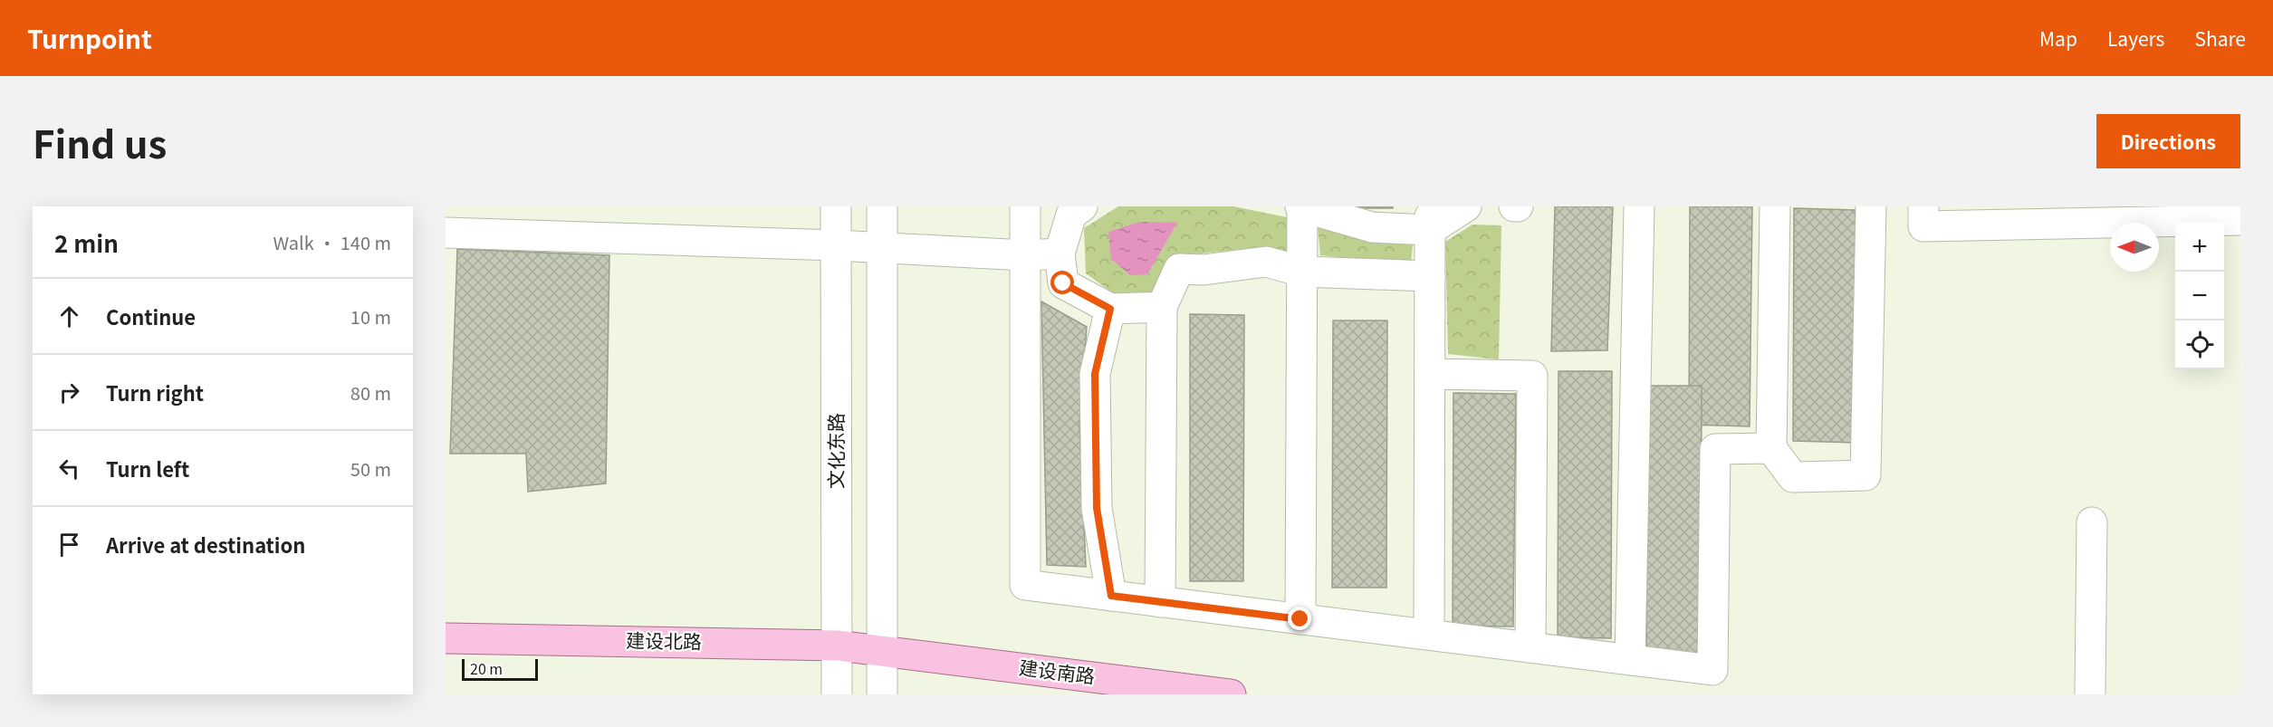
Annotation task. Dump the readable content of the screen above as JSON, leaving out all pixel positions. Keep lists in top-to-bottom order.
{
  "streets": {
    "main road": ["建设北路", "建设南路"],
    "street": ["文化东路"]
  },
  "crossings": [
    ["文化东路", "建设北路"],
    ["建设北路", "建设南路"]
  ],
  "scale_bar": "20 m",
  "north": "left",
  "page": {
    "header": "Turnpoint",
    "nav": ["Map", "Layers", "Share"],
    "title": "Find us",
    "buttons": "Directions",
    "heading": ["2 min", "Walk · 140 m"],
    "map_buttons": ["+", "−"],
    "list": [
      ["Continue", "10 m"],
      ["Turn right", "80 m"],
      ["Turn left", "50 m"],
      "Arrive at destination"
    ],
    "scale": "20 m"
  }
}
